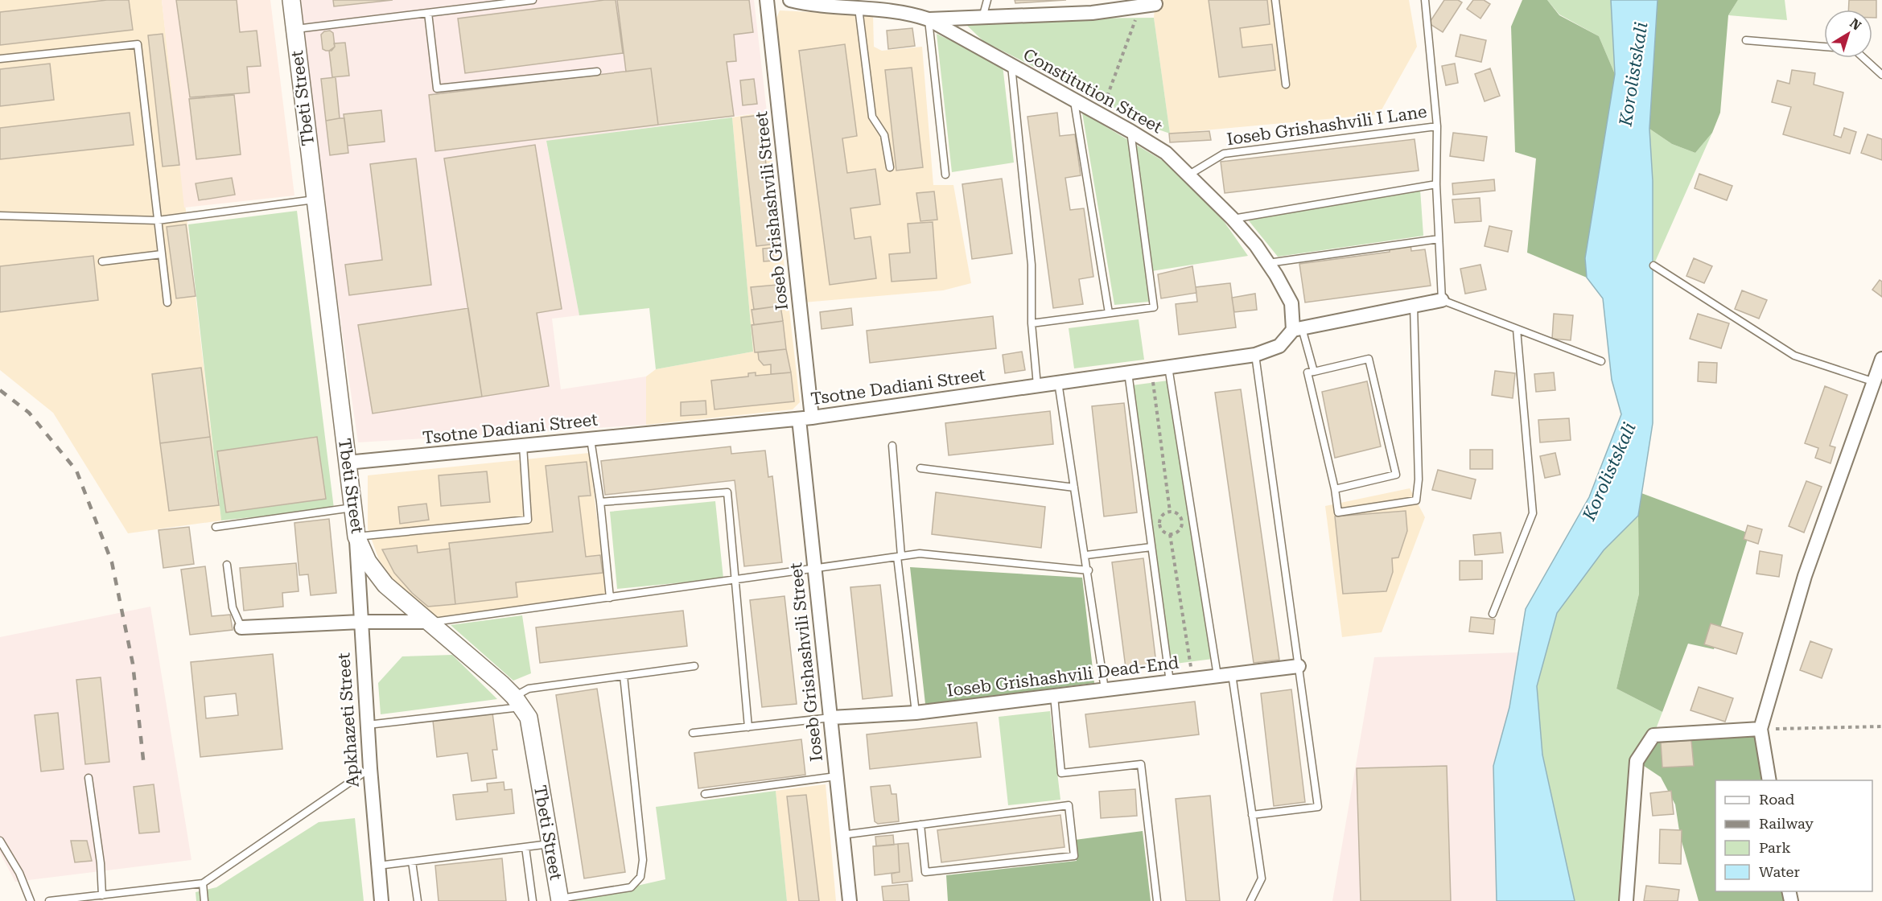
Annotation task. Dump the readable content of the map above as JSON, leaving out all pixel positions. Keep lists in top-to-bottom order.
{
  "streets": {
    "street": [
      "Constitution Street",
      "Tbeti Street",
      "Ioseb Grishashvili Street",
      "Tsotne Dadiani Street",
      "Ioseb Grishashvili Dead-End",
      "Apkhazeti Street"
    ],
    "lane": ["Ioseb Grishashvili I Lane"]
  },
  "crossings": [
    ["Constitution Street", "Ioseb Grishashvili I Lane"],
    ["Constitution Street", "Tsotne Dadiani Street"],
    ["Tbeti Street", "Tsotne Dadiani Street"],
    ["Tbeti Street", "Apkhazeti Street"],
    ["Ioseb Grishashvili Street", "Tsotne Dadiani Street"],
    ["Ioseb Grishashvili Street", "Ioseb Grishashvili Dead-End"]
  ],
  "water": ["Korolistskali"],
  "legend": [
    "Road",
    "Railway",
    "Park",
    "Water"
  ],
  "north": "top right"
}
